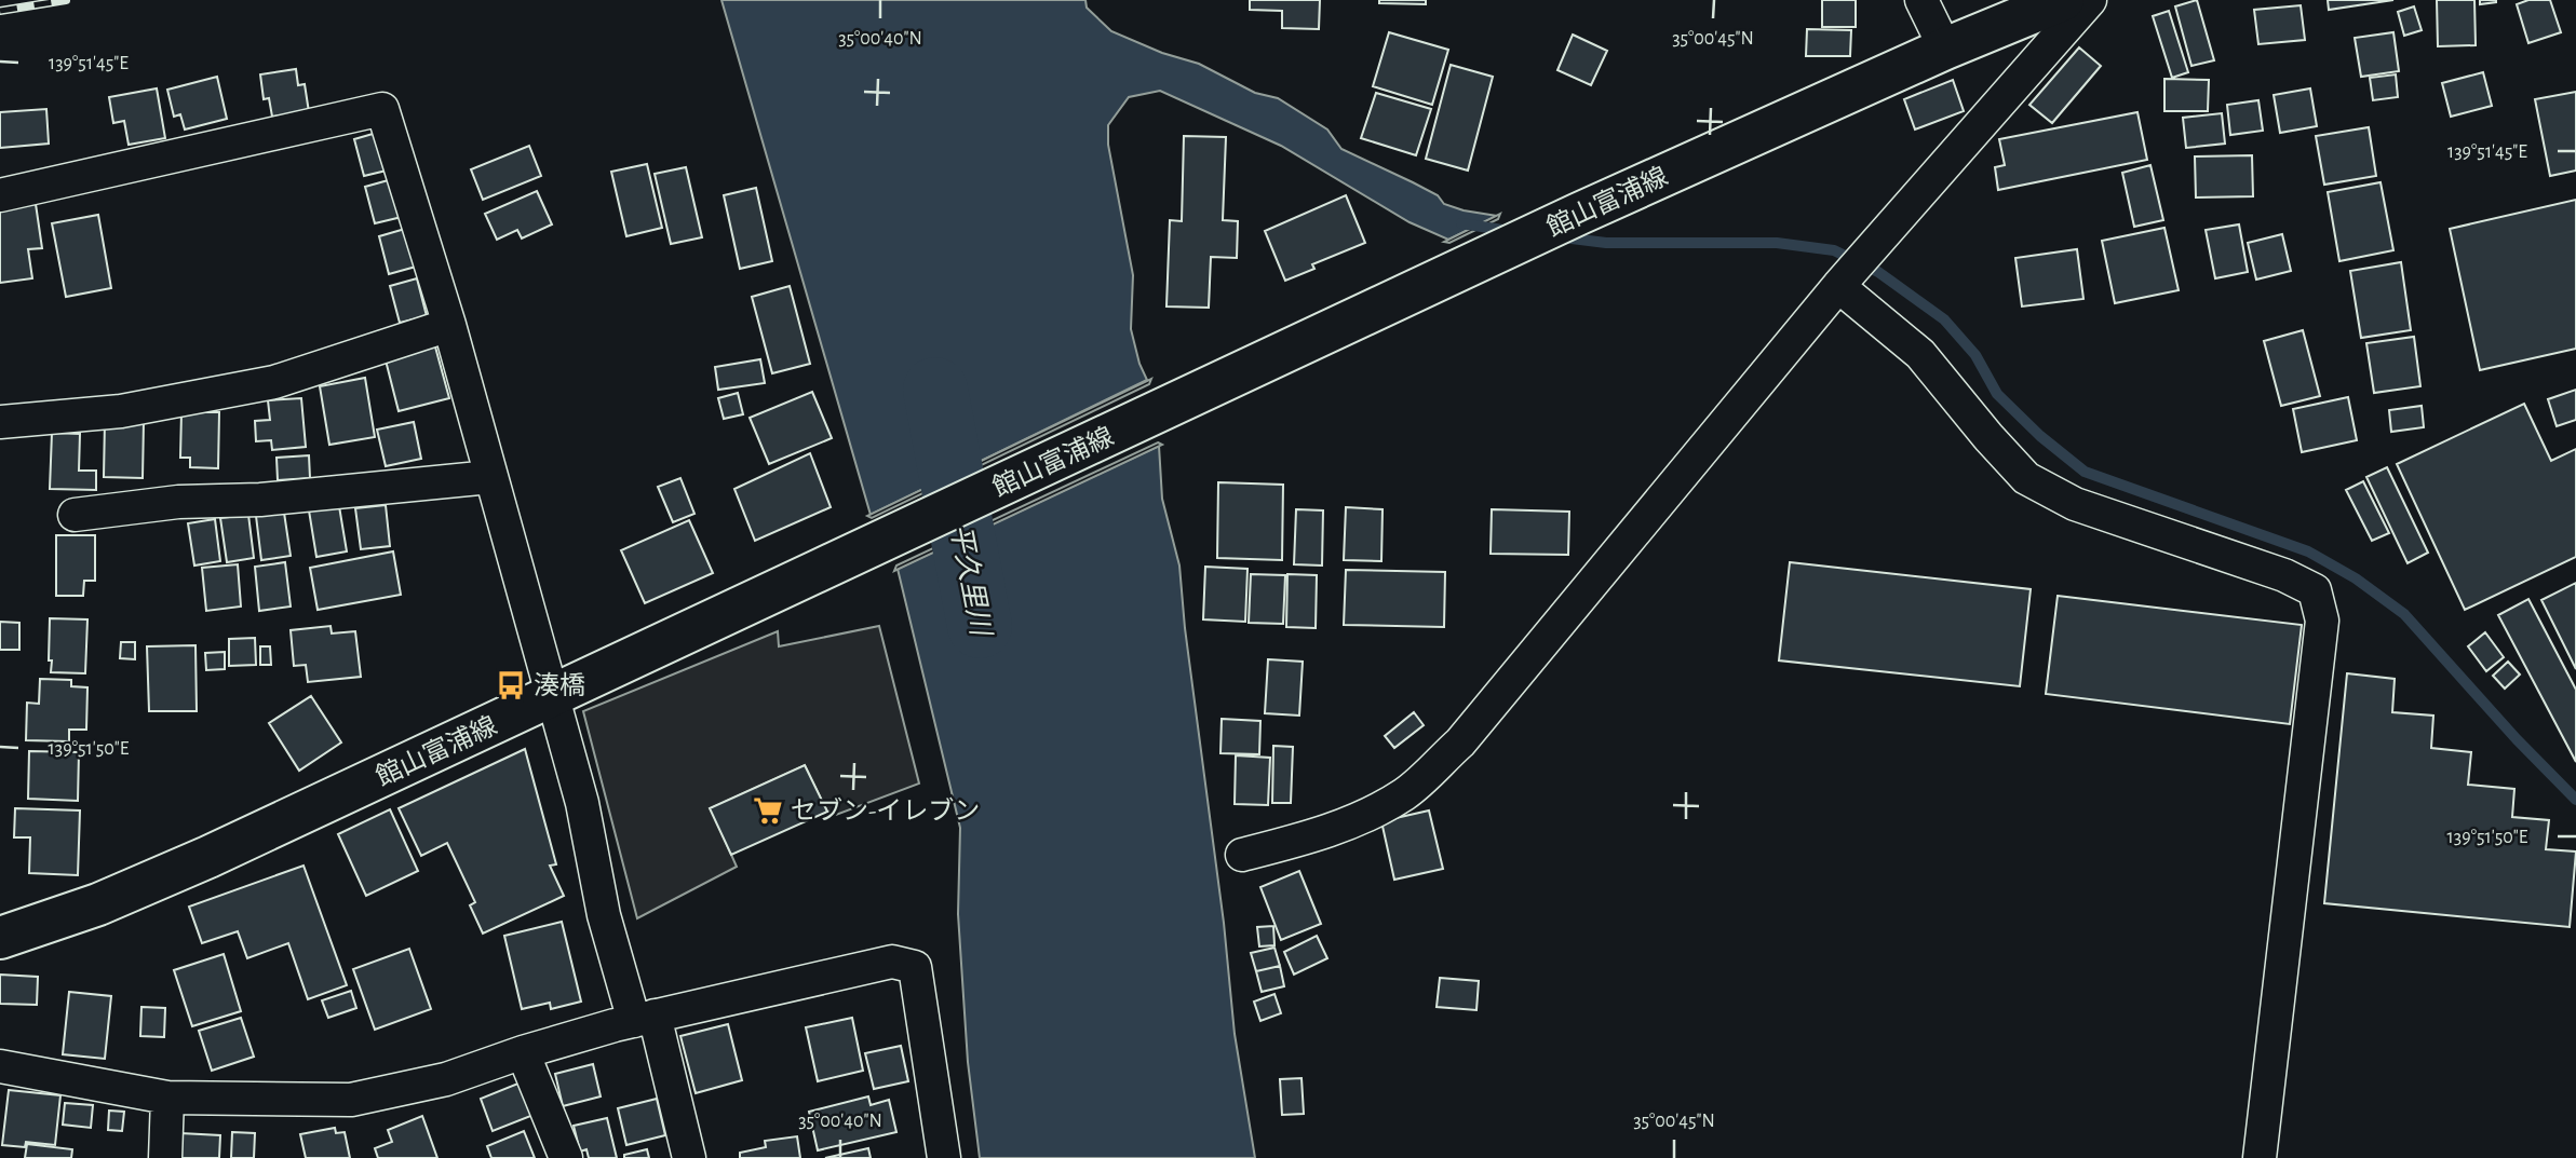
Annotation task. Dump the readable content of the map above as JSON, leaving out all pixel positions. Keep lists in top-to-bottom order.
{
  "streets": {
    "main road": ["館山富浦線"]
  },
  "water": ["平久里川"],
  "places": {
    "bus stop": ["湊橋"],
    "supermarket": ["セブン-イレブン"]
  },
  "coordinates": [
    "35°00'40\"N",
    "35°00'45\"N",
    "139°51'45\"E",
    "139°51'50\"E"
  ]
}
